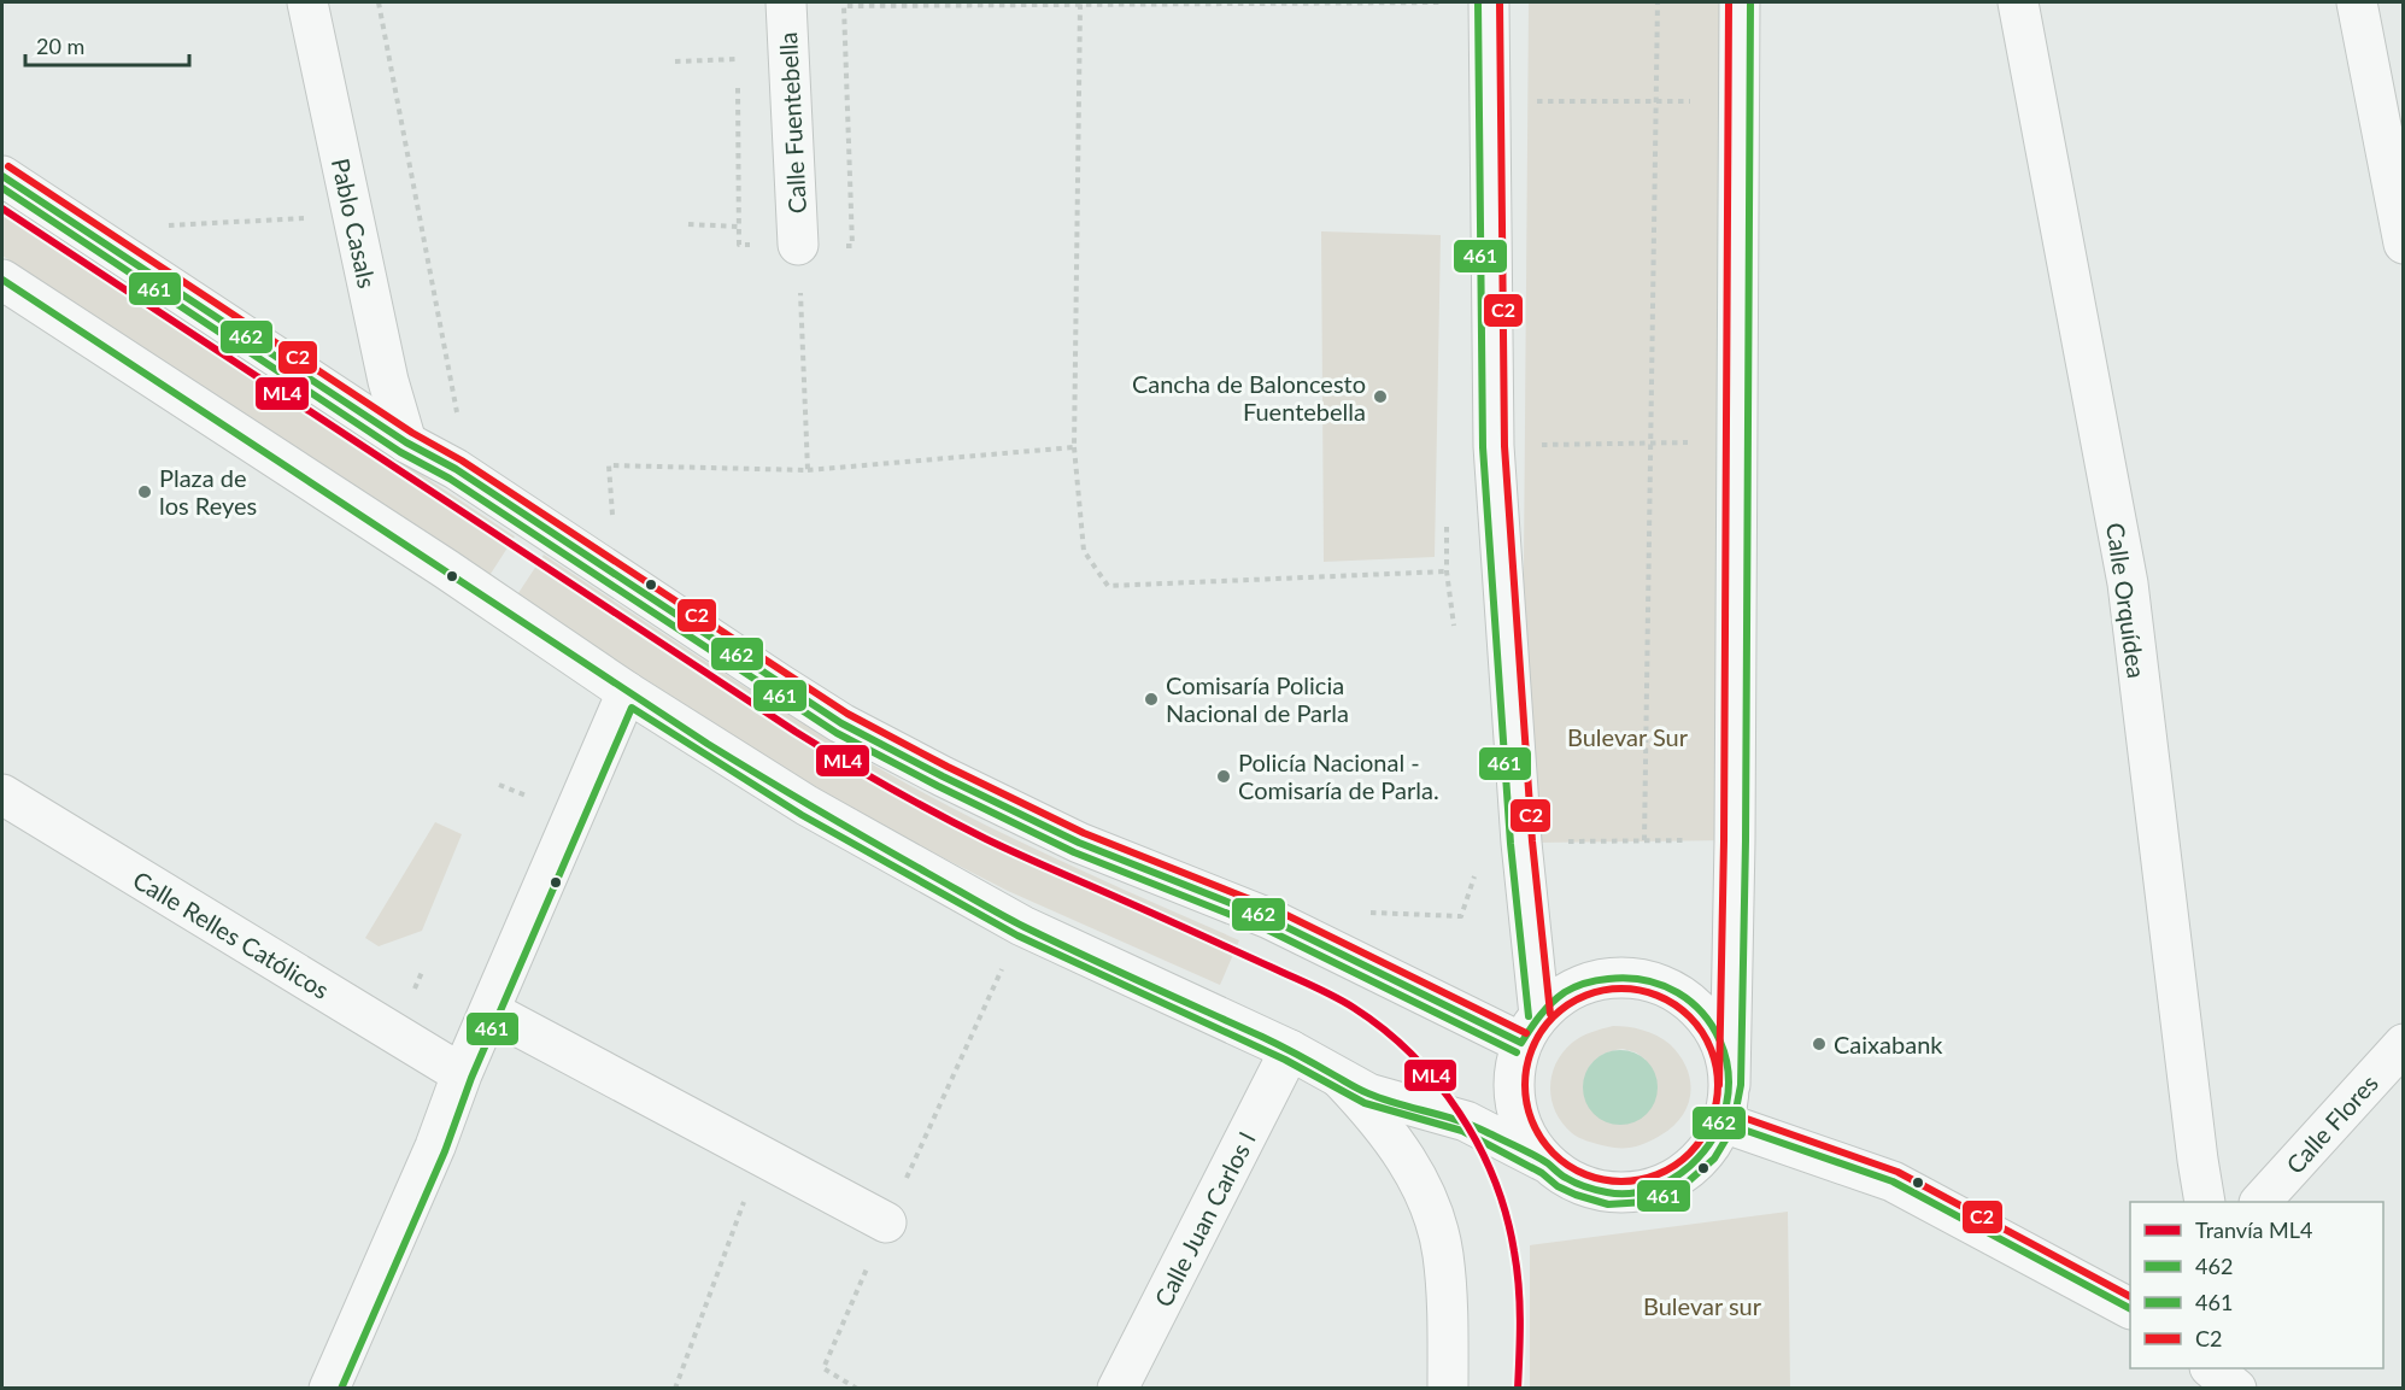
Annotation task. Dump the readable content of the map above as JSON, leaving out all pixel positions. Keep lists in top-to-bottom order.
{
  "streets": {
    "street": [
      "Calle Fuentebella",
      "Pablo Casals",
      "Calle Orquídea",
      "Calle Relles Católicos",
      "Calle Flores",
      "Calle Juan Carlos I"
    ]
  },
  "parks": ["Bulevar Sur", "Bulevar sur"],
  "places": [
    "Cancha de Baloncesto Fuentebella",
    "Plaza de los Reyes",
    "Comisaría Policia Nacional de Parla",
    "Policía Nacional - Comisaría de Parla.",
    "Caixabank"
  ],
  "lines": [
    "transit line 461",
    "transit line C2",
    "transit line 462",
    "tram line ML4"
  ],
  "legend": [
    "Tranvía ML4",
    "462",
    "461",
    "C2"
  ],
  "scale_bar": "20 m"
}
